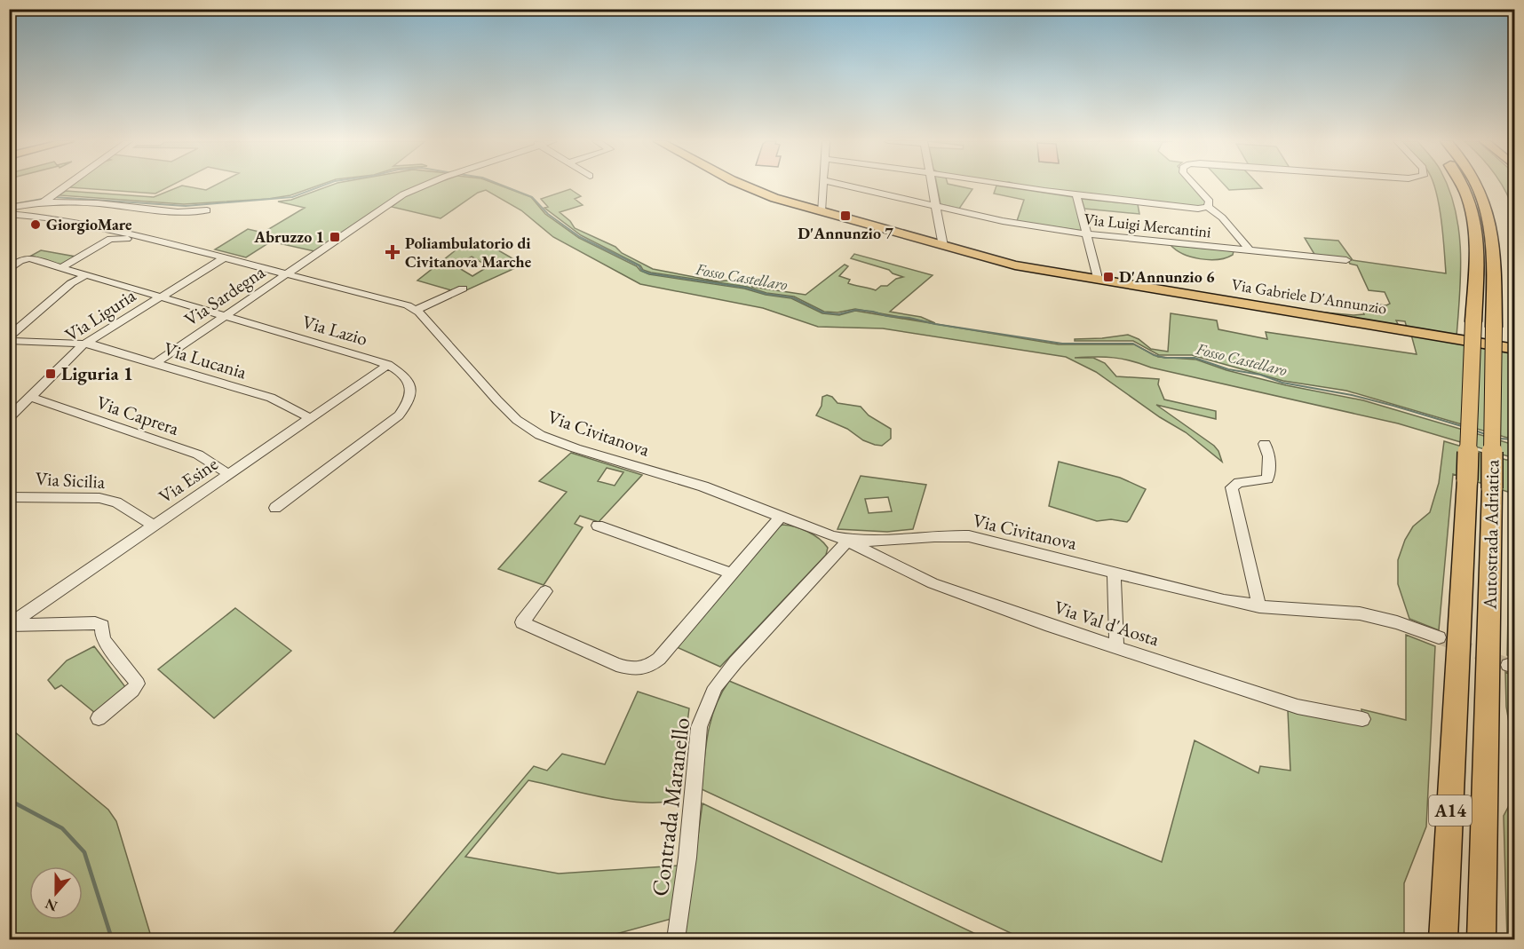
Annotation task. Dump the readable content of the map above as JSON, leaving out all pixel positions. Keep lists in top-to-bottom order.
{
  "streets": {
    "highway": ["Autostrada Adriatica", "A14"],
    "main road": ["Via Gabriele D'Annunzio"],
    "street": [
      "Via Luigi Mercantini",
      "Via Sardegna",
      "Via Liguria",
      "Via Lazio",
      "Via Lucania",
      "Via Caprera",
      "Via Civitanova",
      "Via Sicilia",
      "Via Esine",
      "Via Val d'Aosta",
      "Contrada Maranello"
    ]
  },
  "crossings": [
    ["Via Sardegna", "Via Lazio"],
    ["Via Sardegna", "Via Lucania"],
    ["Via Sardegna", "Via Civitanova"],
    ["Via Liguria", "Via Lazio"],
    ["Via Liguria", "Via Lucania"],
    ["Via Liguria", "Via Caprera"],
    ["Via Liguria", "Via Civitanova"],
    ["Via Lazio", "Via Esine"],
    ["Via Lucania", "Via Esine"],
    ["Via Caprera", "Via Esine"],
    ["Via Civitanova", "Via Val d'Aosta"],
    ["Via Civitanova", "Contrada Maranello"],
    ["Via Sicilia", "Via Esine"],
    ["Via Val d'Aosta", "Contrada Maranello"]
  ],
  "water": ["Fosso Castellaro"],
  "places": {
    "transit": [
      "D'Annunzio 7",
      "Abruzzo 1",
      "D'Annunzio 6",
      "Liguria 1"
    ],
    "other": ["GiorgioMare"],
    "health": ["Poliambulatorio di Civitanova Marche"]
  },
  "north": "bottom"
}
